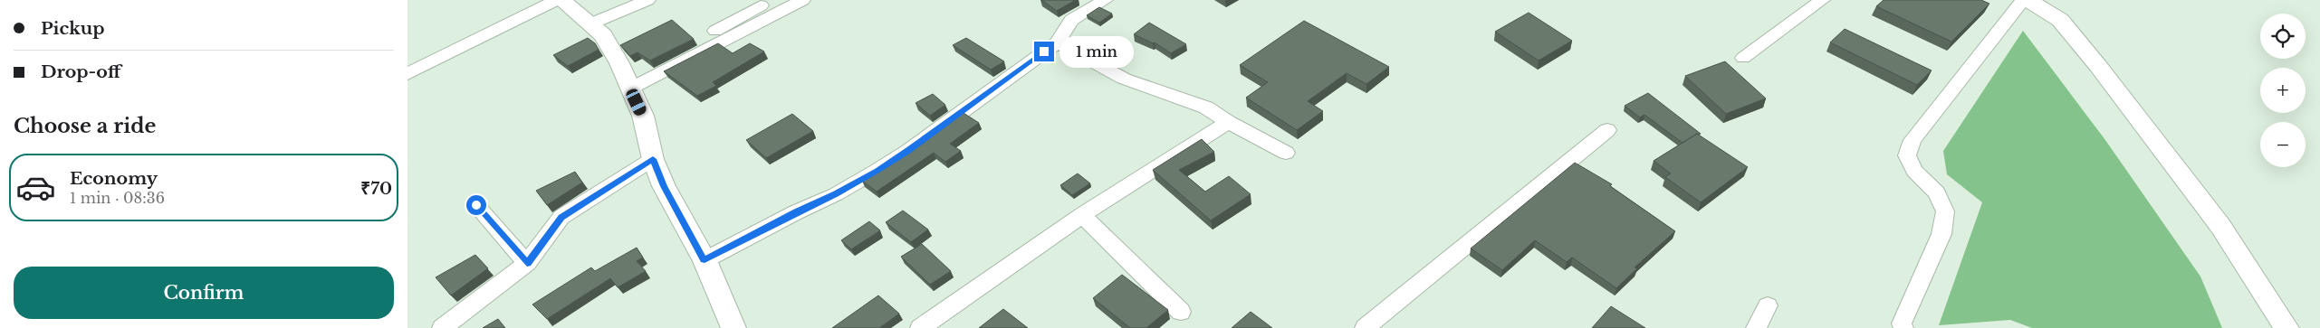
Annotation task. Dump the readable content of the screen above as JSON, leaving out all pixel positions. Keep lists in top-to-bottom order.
{
  "page": {
    "banner": ["Pickup", "Drop-off"],
    "map_buttons": ["+", "−"],
    "bubble": "1 min",
    "heading": "Choose a ride",
    "list": [
      {
        "name": "Economy",
        "note": "1 min · 08:36",
        "value": "₹70"
      }
    ],
    "buttons": "Confirm"
  }
}
